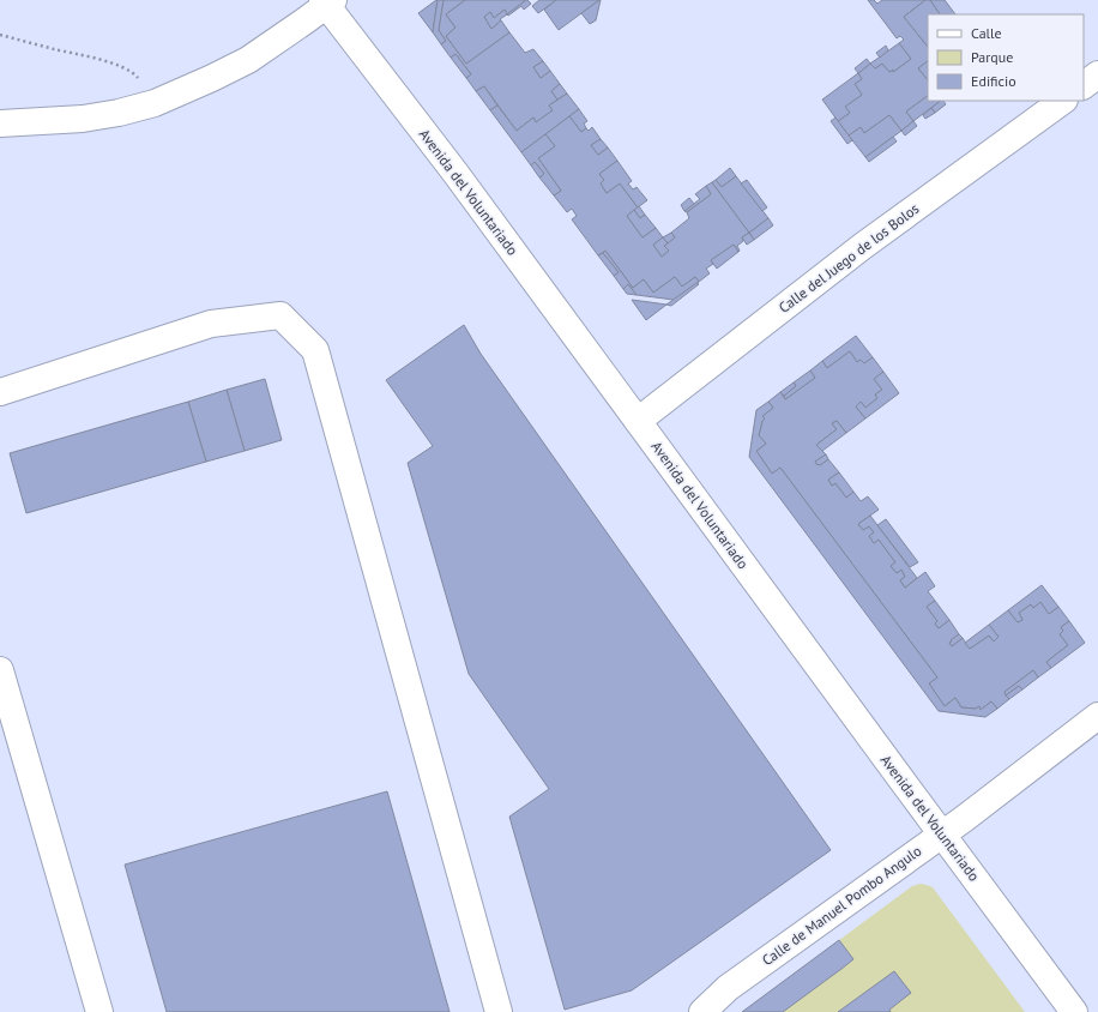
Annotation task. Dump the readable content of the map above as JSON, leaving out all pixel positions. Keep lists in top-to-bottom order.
{
  "streets": {
    "street": ["Avenida del Voluntariado", "Calle del Juego de los Bolos", "Calle de Manuel Pombo Angulo"]
  },
  "crossings": [
    ["Avenida del Voluntariado", "Calle del Juego de los Bolos"],
    ["Avenida del Voluntariado", "Calle de Manuel Pombo Angulo"]
  ],
  "legend": ["Calle", "Parque", "Edificio"]
}
